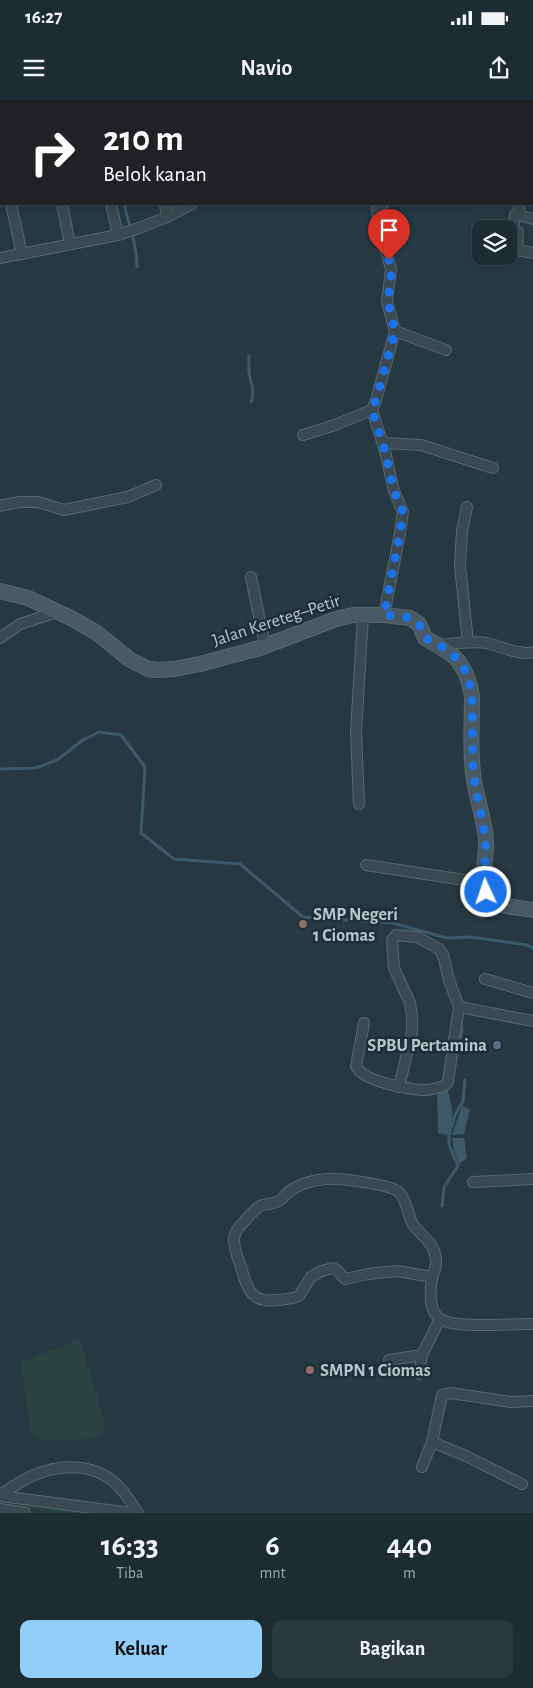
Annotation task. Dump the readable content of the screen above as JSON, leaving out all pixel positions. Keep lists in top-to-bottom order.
{
  "streets": {
    "street": ["Jalan Kereteg–Petir"]
  },
  "places": ["SMP Negeri 1 Ciomas", "SPBU Pertamina", "SMPN 1 Ciomas"],
  "page": {
    "status": "16:27",
    "header": "Navio",
    "turn": ["210 m", "Belok kanan"],
    "eta": [
      "16:33",
      "Tiba",
      "6",
      "mnt",
      "440",
      "m"
    ],
    "buttons": ["Keluar", "Bagikan"]
  }
}
